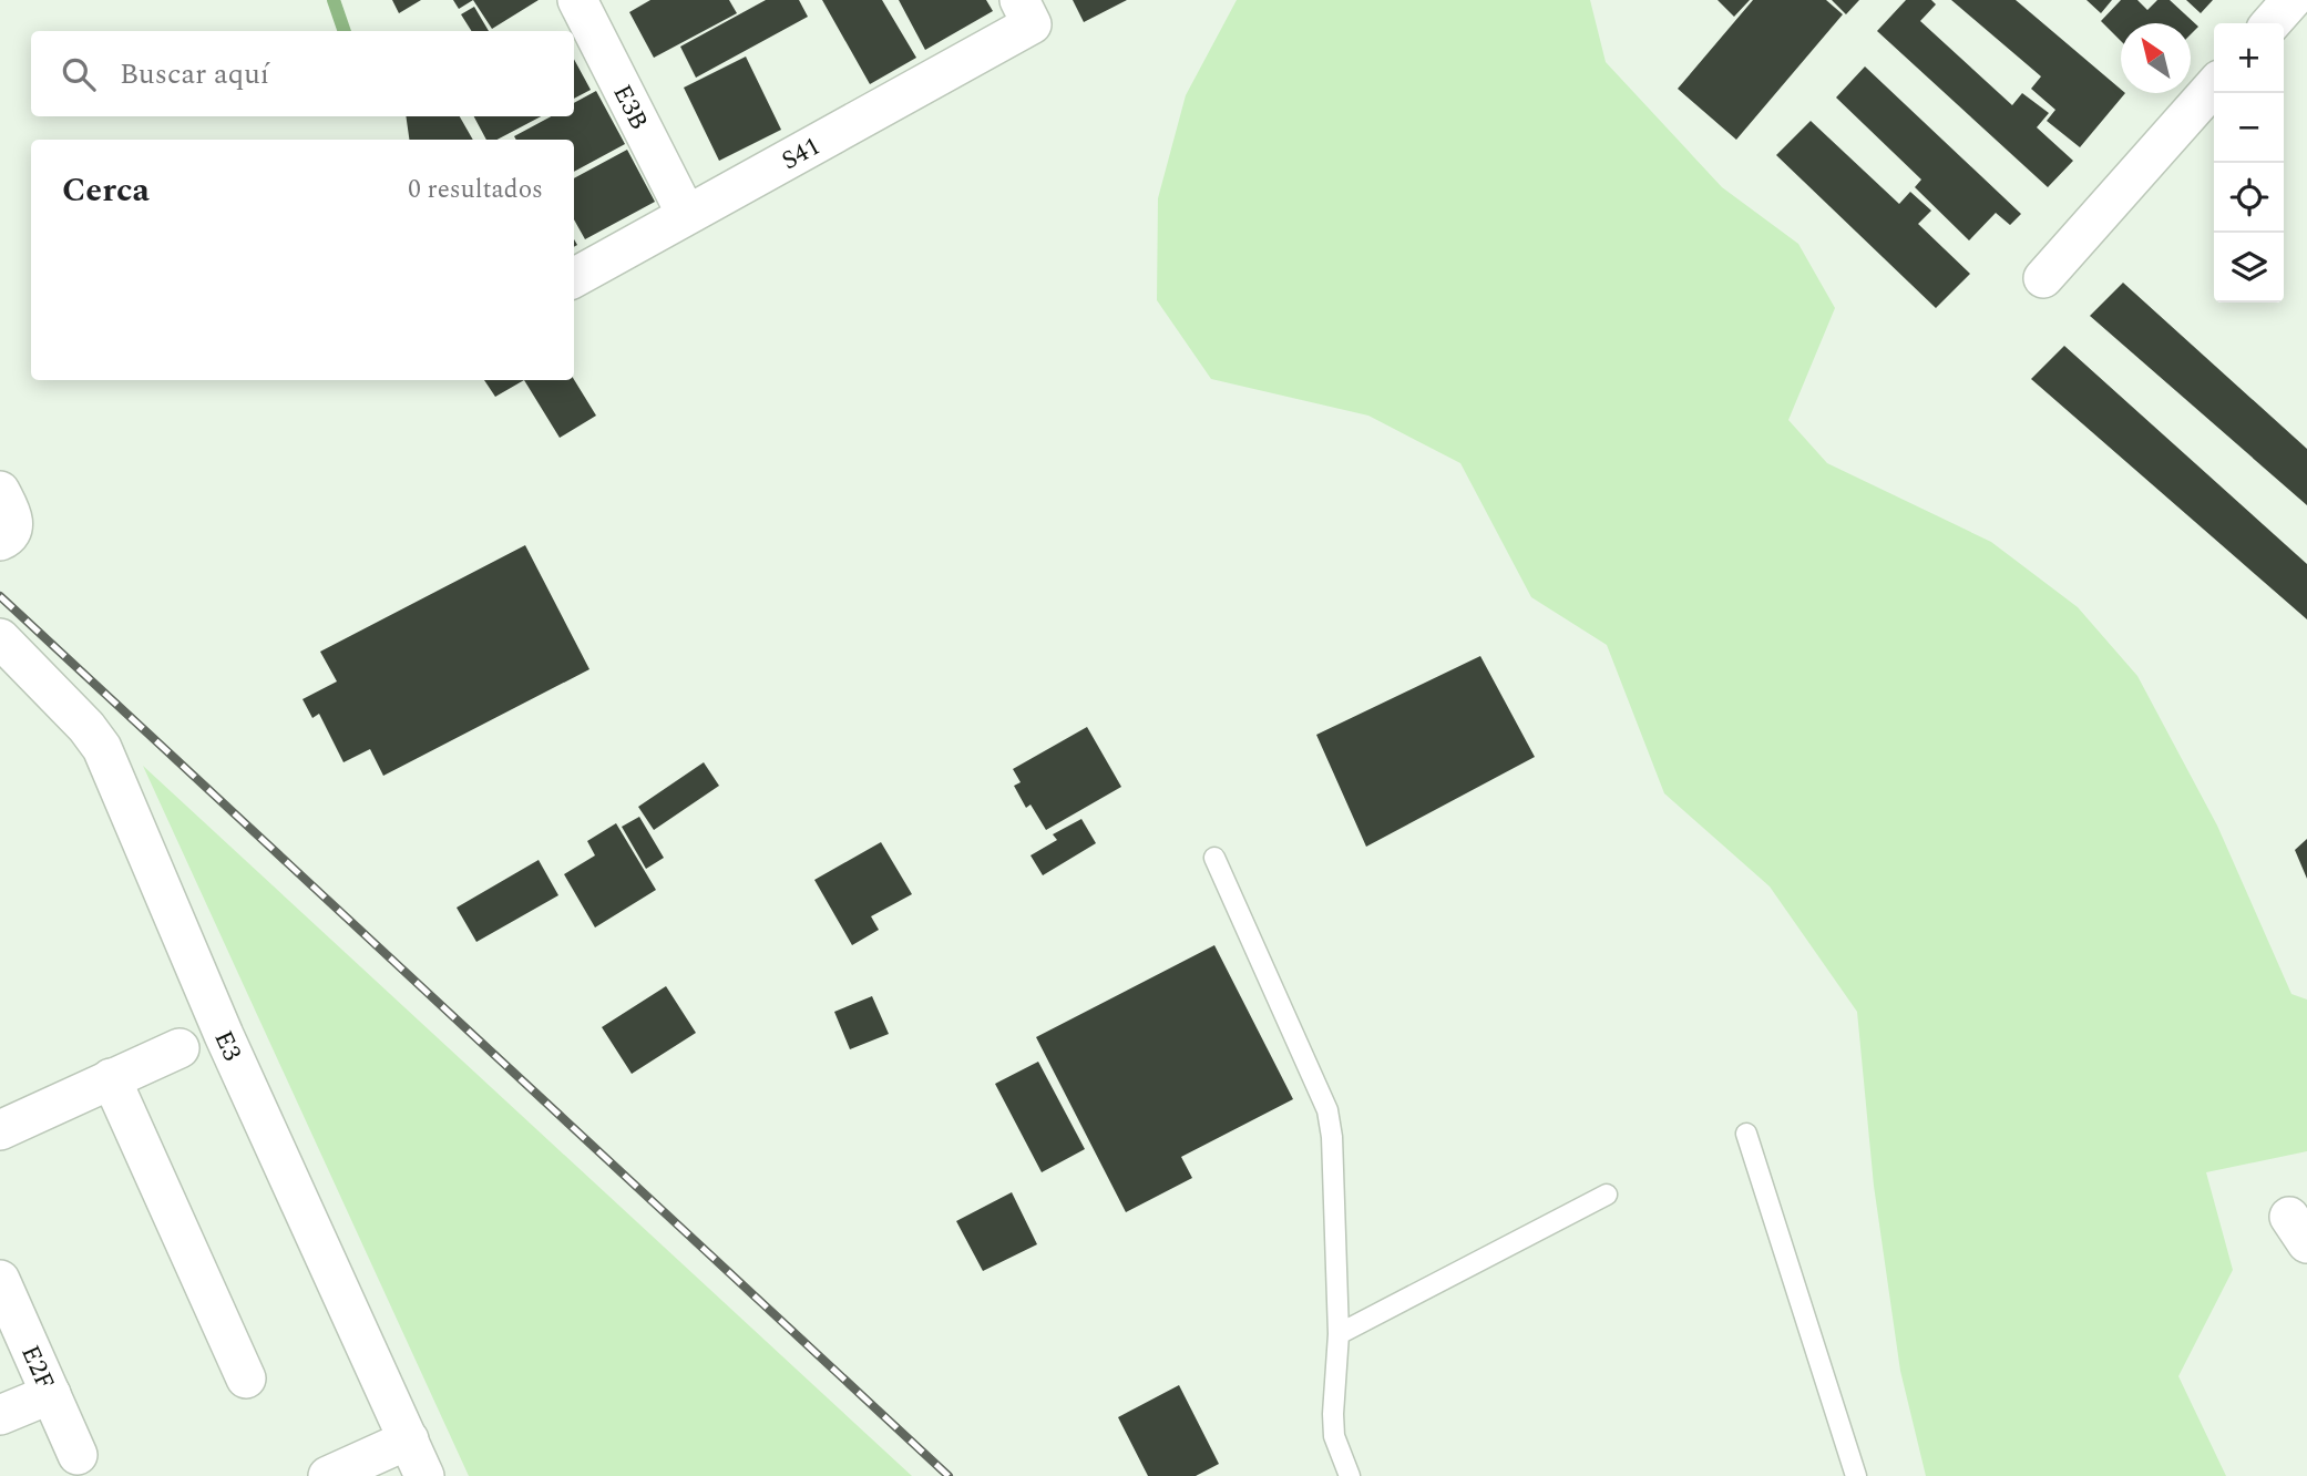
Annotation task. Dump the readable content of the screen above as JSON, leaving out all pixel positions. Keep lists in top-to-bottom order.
{
  "streets": {
    "street": [
      "E3B",
      "S41",
      "E3",
      "E2F"
    ]
  },
  "crossings": [
    ["E3B", "S41"]
  ],
  "north": "top left",
  "page": {
    "map_buttons": ["+", "−"],
    "search": "Buscar aquí",
    "heading": ["Cerca", "0 resultados"]
  }
}
